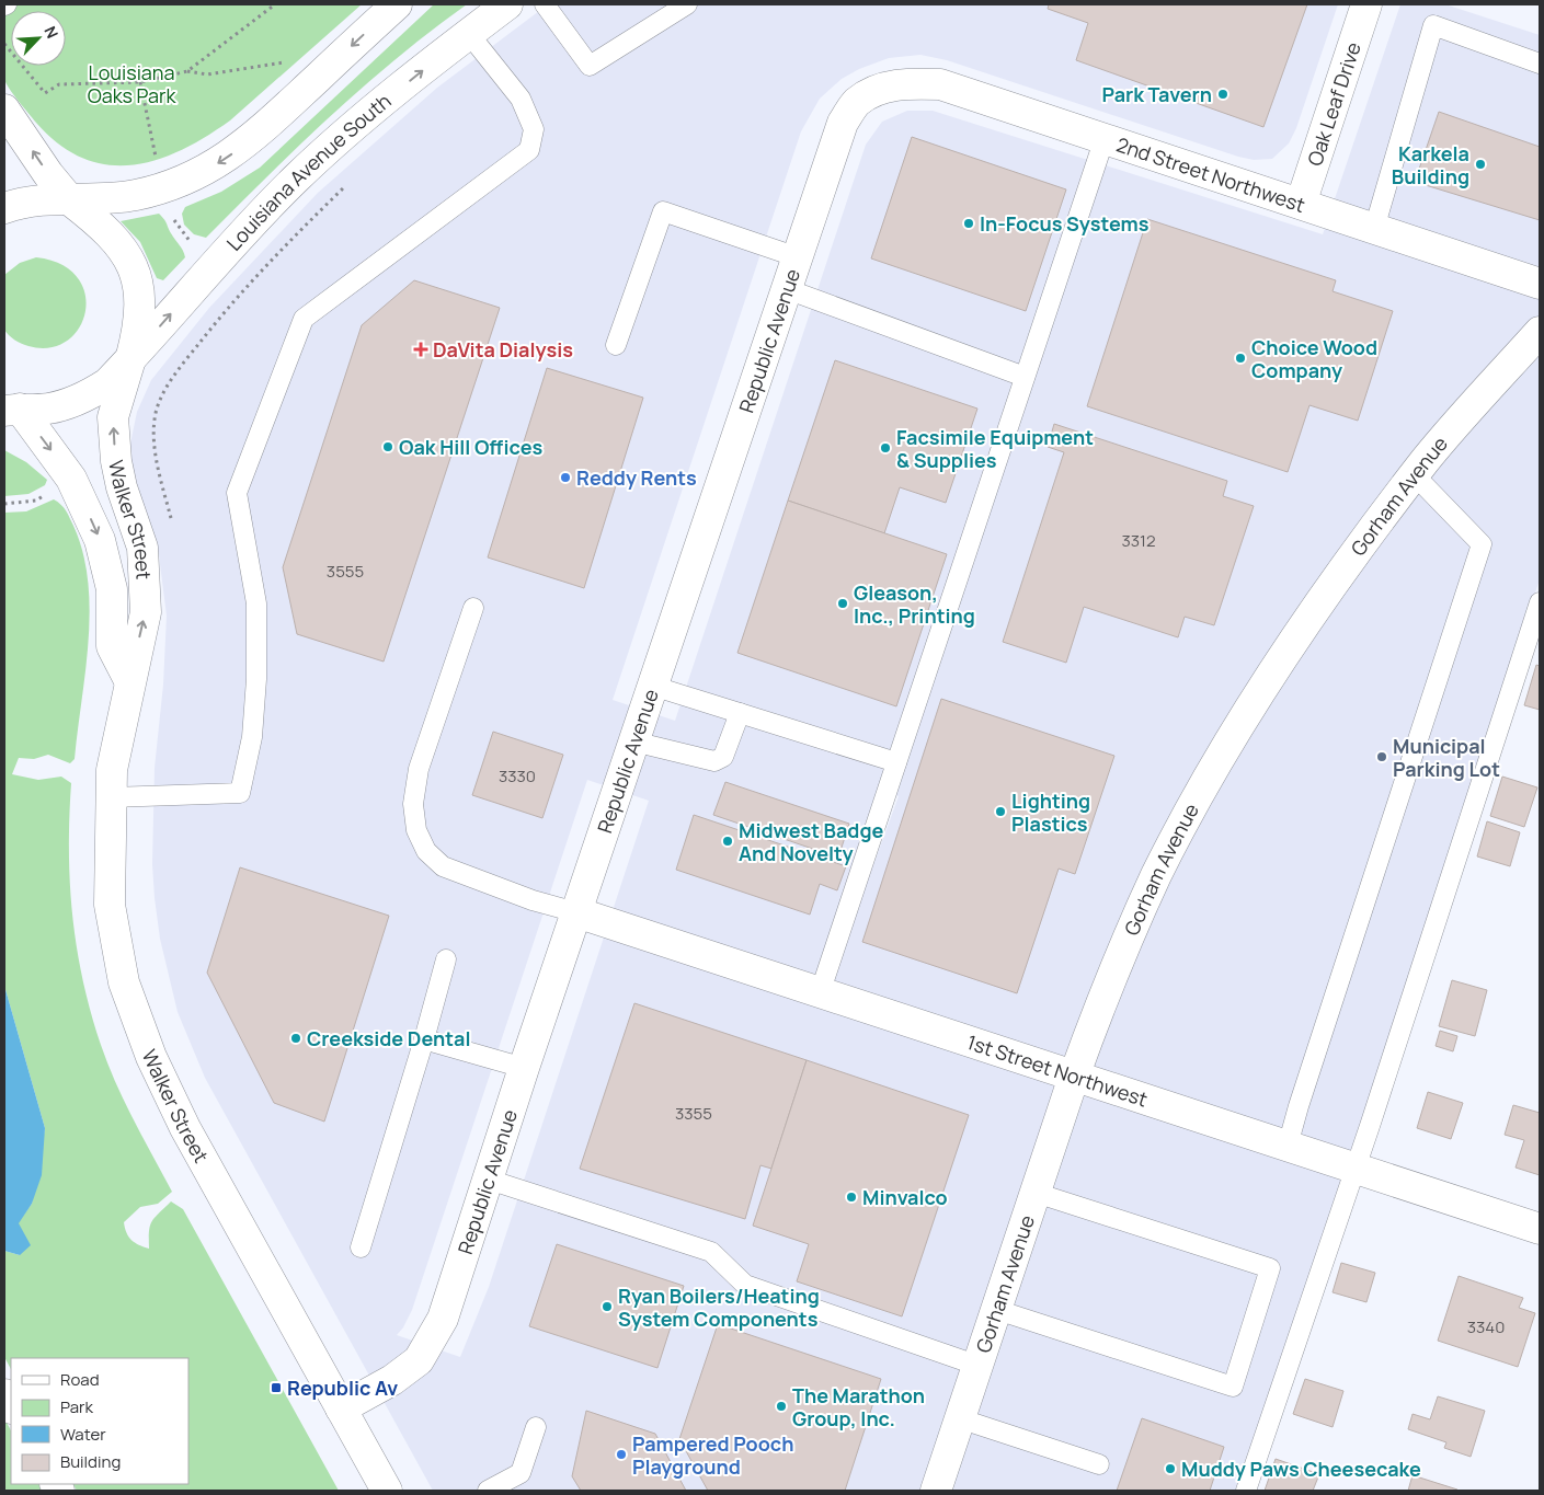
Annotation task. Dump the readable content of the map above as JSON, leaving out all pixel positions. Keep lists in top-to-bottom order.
{
  "streets": {
    "main road": [
      "Oak Leaf Drive",
      "Louisiana Avenue South",
      "2nd Street Northwest",
      "Republic Avenue",
      "Gorham Avenue",
      "Walker Street",
      "1st Street Northwest"
    ]
  },
  "crossings": [
    ["Oak Leaf Drive", "2nd Street Northwest"],
    ["Louisiana Avenue South", "Walker Street"],
    ["2nd Street Northwest", "Republic Avenue"],
    ["Republic Avenue", "Walker Street"],
    ["Republic Avenue", "1st Street Northwest"],
    ["Gorham Avenue", "1st Street Northwest"]
  ],
  "parks": ["Louisiana Oaks Park"],
  "places": {
    "other": [
      "Park Tavern",
      "Karkela Building",
      "In-Focus Systems",
      "Choice Wood Company",
      "Oak Hill Offices",
      "Facsimile Equipment & Supplies",
      "Reddy Rents",
      "Gleason, Inc., Printing",
      "Municipal Parking Lot",
      "Lighting Plastics",
      "Midwest Badge And Novelty",
      "Creekside Dental",
      "Minvalco",
      "Ryan Boilers/Heating System Components",
      "The Marathon Group, Inc.",
      "Pampered Pooch Playground",
      "Muddy Paws Cheesecake"
    ],
    "health": ["DaVita Dialysis"],
    "transit": ["Republic Av"]
  },
  "house_numbers": [
    "3312",
    "3555",
    "3330",
    "3355",
    "3340"
  ],
  "legend": [
    "Road",
    "Park",
    "Water",
    "Building"
  ],
  "north": "top right"
}
